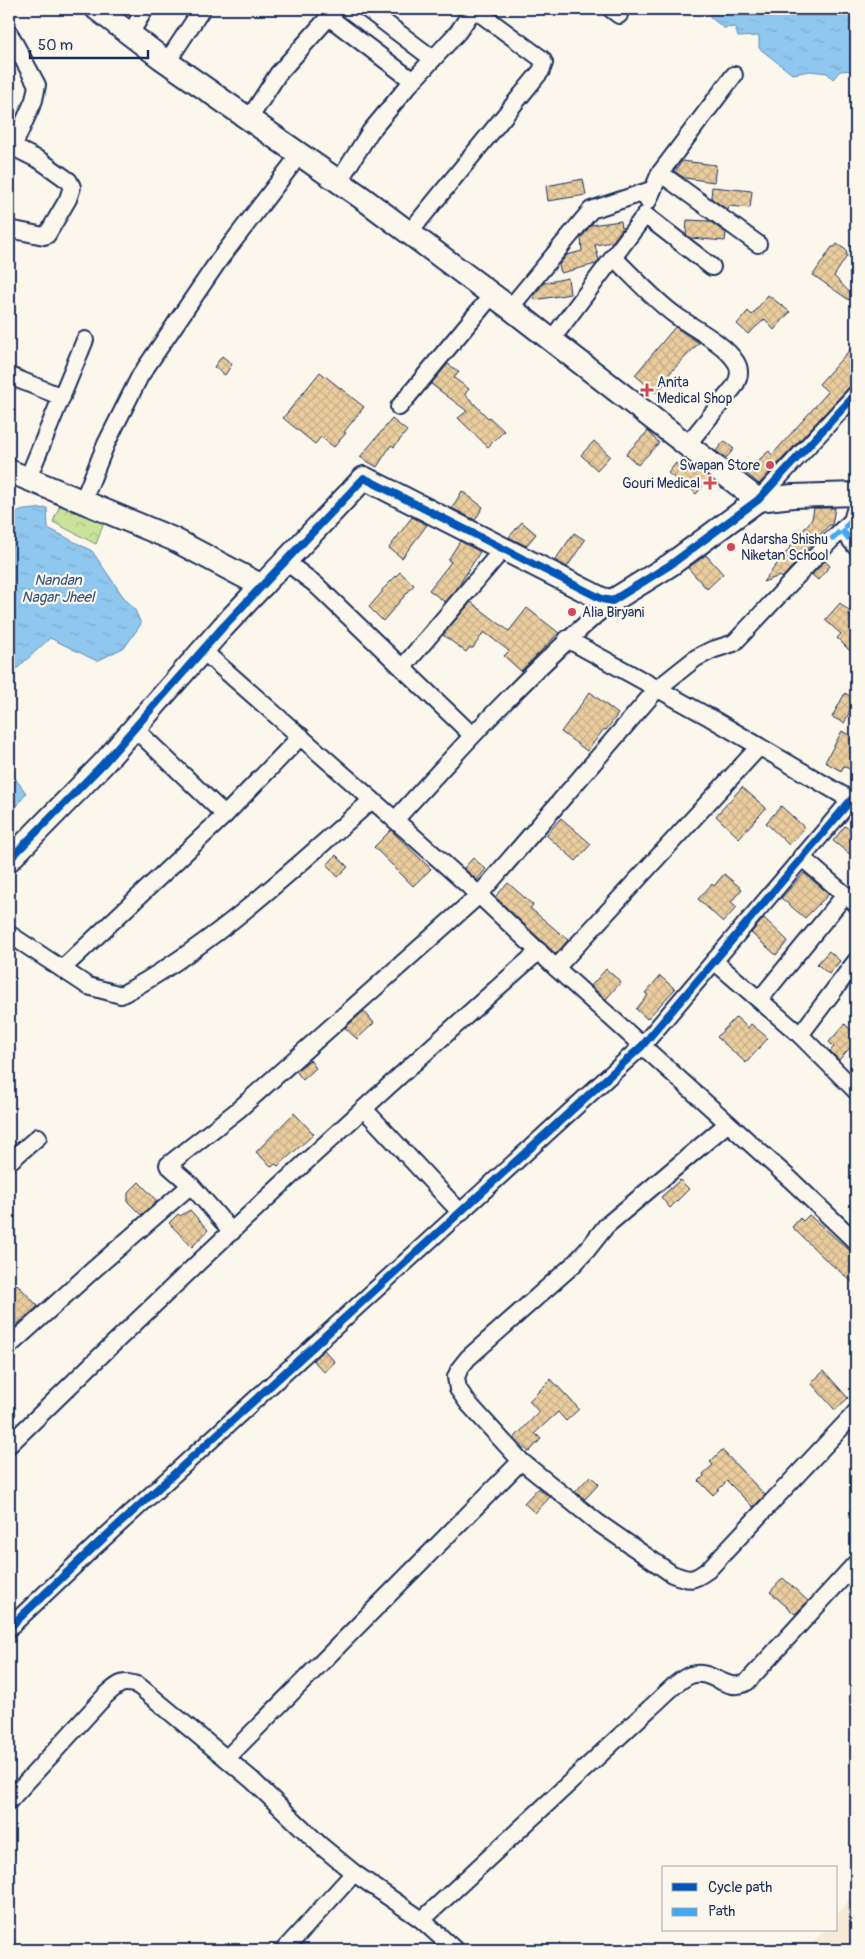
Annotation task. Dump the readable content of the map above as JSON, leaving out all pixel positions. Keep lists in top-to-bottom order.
{
  "water": ["Nandan Nagar Jheel"],
  "places": {
    "health": ["Anita Medical Shop", "Gouri Medical"],
    "other": ["Swapan Store", "Adarsha Shishu Niketan School", "Alia Biryani"]
  },
  "legend": ["Cycle path", "Path"],
  "scale_bar": "50 m"
}
